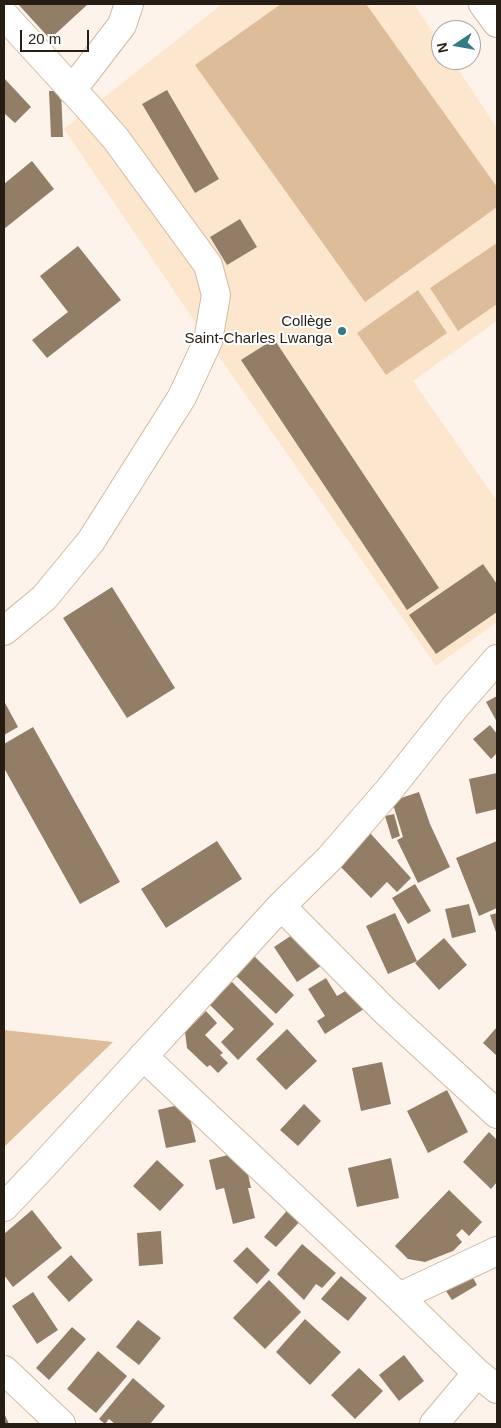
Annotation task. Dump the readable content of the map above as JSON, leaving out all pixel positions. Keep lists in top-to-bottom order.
{
  "places": ["Collège Saint-Charles Lwanga"],
  "scale_bar": "20 m",
  "north": "left"
}
